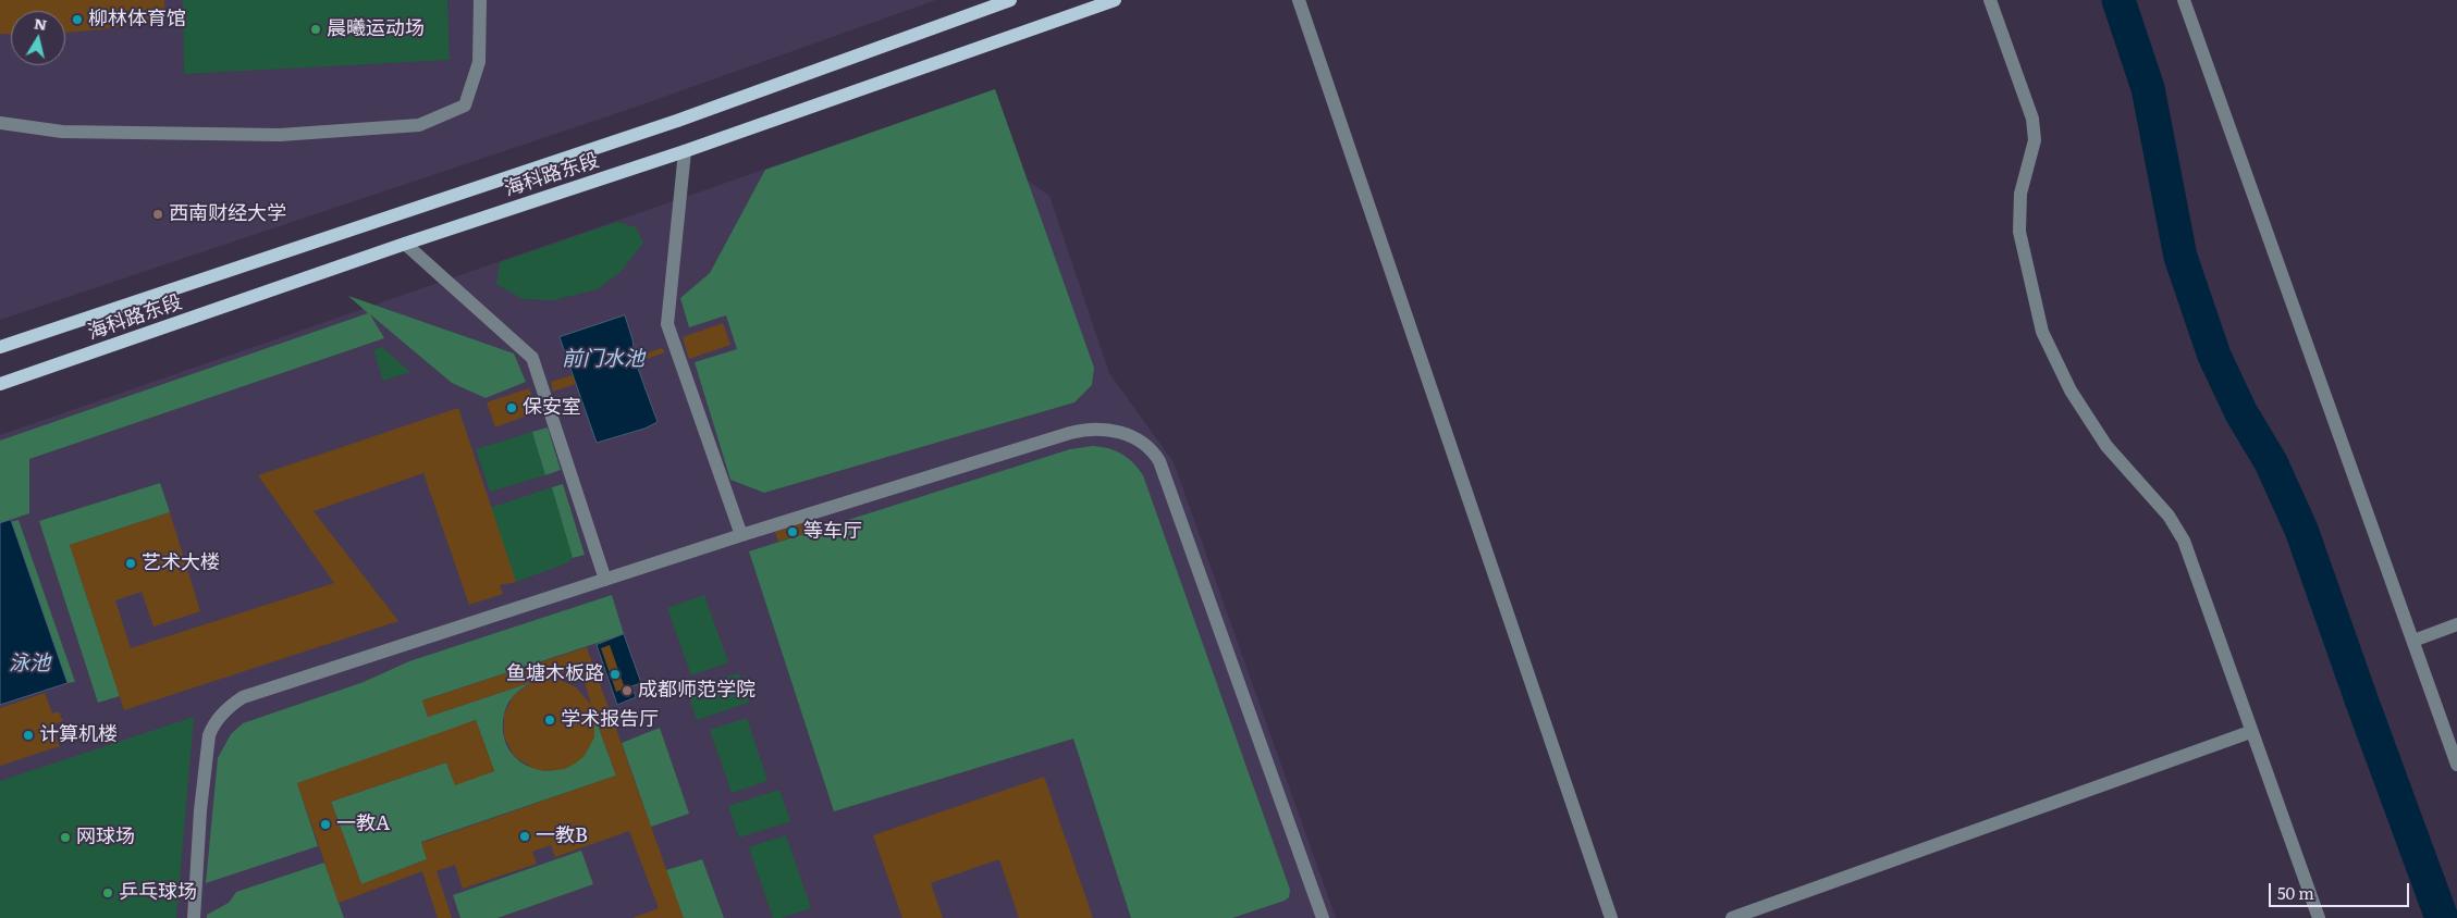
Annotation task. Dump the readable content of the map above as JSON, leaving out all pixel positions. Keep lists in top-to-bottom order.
{
  "streets": {
    "main road": ["海科路东段"]
  },
  "water": ["前门水池", "泳池"],
  "places": [
    "柳林体育馆",
    "晨曦运动场",
    "西南财经大学",
    "保安室",
    "等车厅",
    "艺术大楼",
    "鱼塘木板路",
    "成都师范学院",
    "学术报告厅",
    "计算机楼",
    "一教A",
    "一教B",
    "网球场",
    "乒乓球场"
  ],
  "scale_bar": "50 m",
  "north": "top"
}
